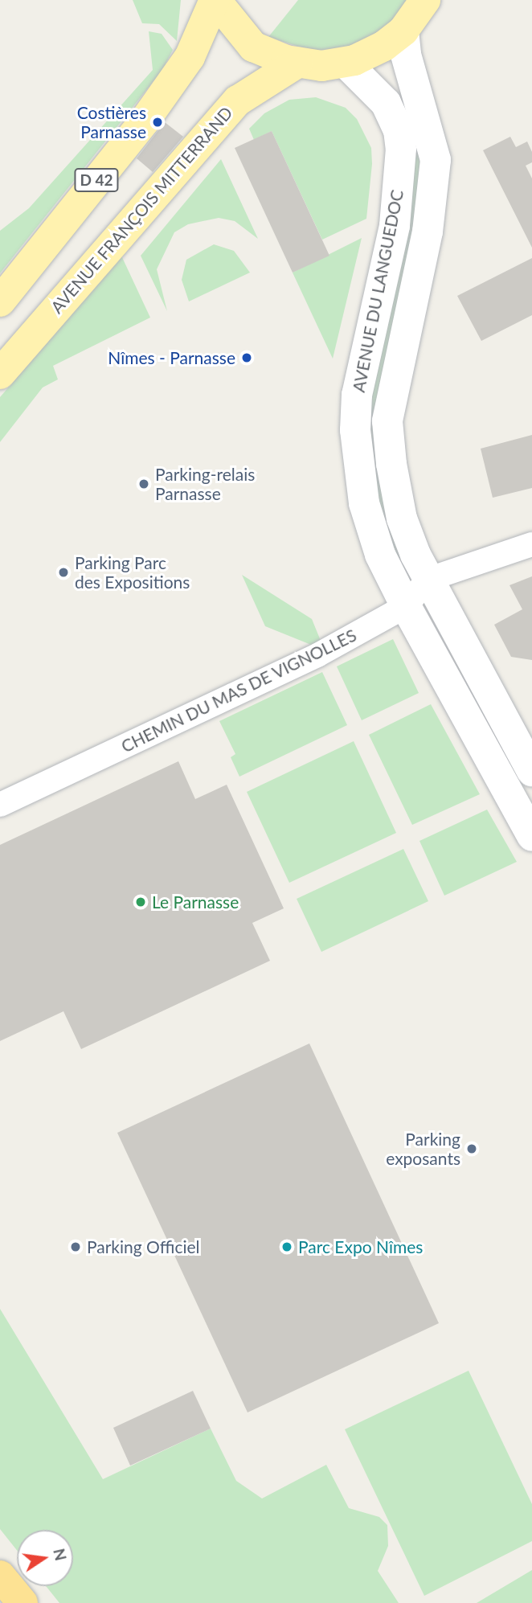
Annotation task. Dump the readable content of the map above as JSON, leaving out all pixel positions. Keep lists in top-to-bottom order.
{
  "streets": {
    "main road": ["D 42", "AVENUE FRANÇOIS MITTERRAND"],
    "street": ["AVENUE DU LANGUEDOC", "CHEMIN DU MAS DE VIGNOLLES"]
  },
  "crossings": [
    ["AVENUE DU LANGUEDOC", "CHEMIN DU MAS DE VIGNOLLES"]
  ],
  "places": [
    "Costières Parnasse",
    "Nîmes - Parnasse",
    "Parking-relais Parnasse",
    "Parking Parc des Expositions",
    "Le Parnasse",
    "Parking exposants",
    "Parking Officiel",
    "Parc Expo Nîmes"
  ],
  "north": "right"
}
